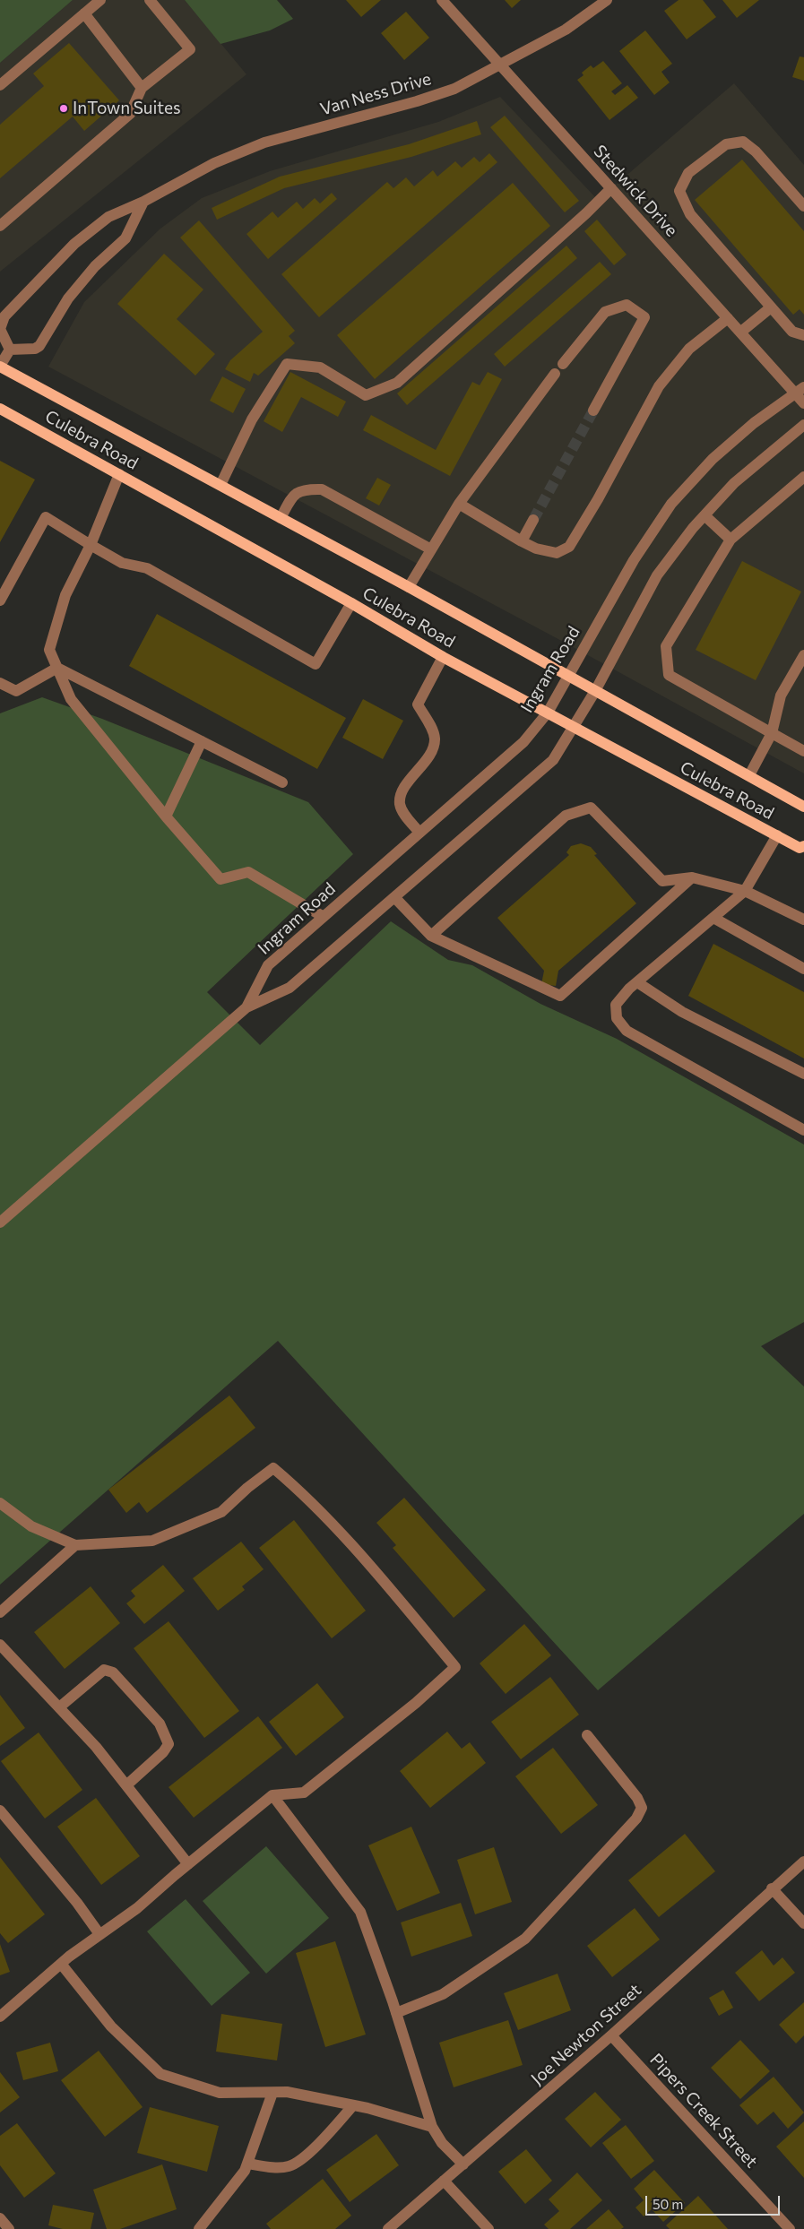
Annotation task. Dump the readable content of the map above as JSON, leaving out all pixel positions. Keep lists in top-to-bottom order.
{
  "streets": {
    "main road": ["Culebra Road"],
    "street": [
      "Van Ness Drive",
      "Stedwick Drive",
      "Ingram Road",
      "Joe Newton Street",
      "Pipers Creek Street"
    ]
  },
  "crossings": [
    ["Van Ness Drive", "Stedwick Drive"],
    ["Stedwick Drive", "Ingram Road"],
    ["Culebra Road", "Ingram Road"],
    ["Joe Newton Street", "Pipers Creek Street"]
  ],
  "places": ["InTown Suites"],
  "scale_bar": "50 m"
}
